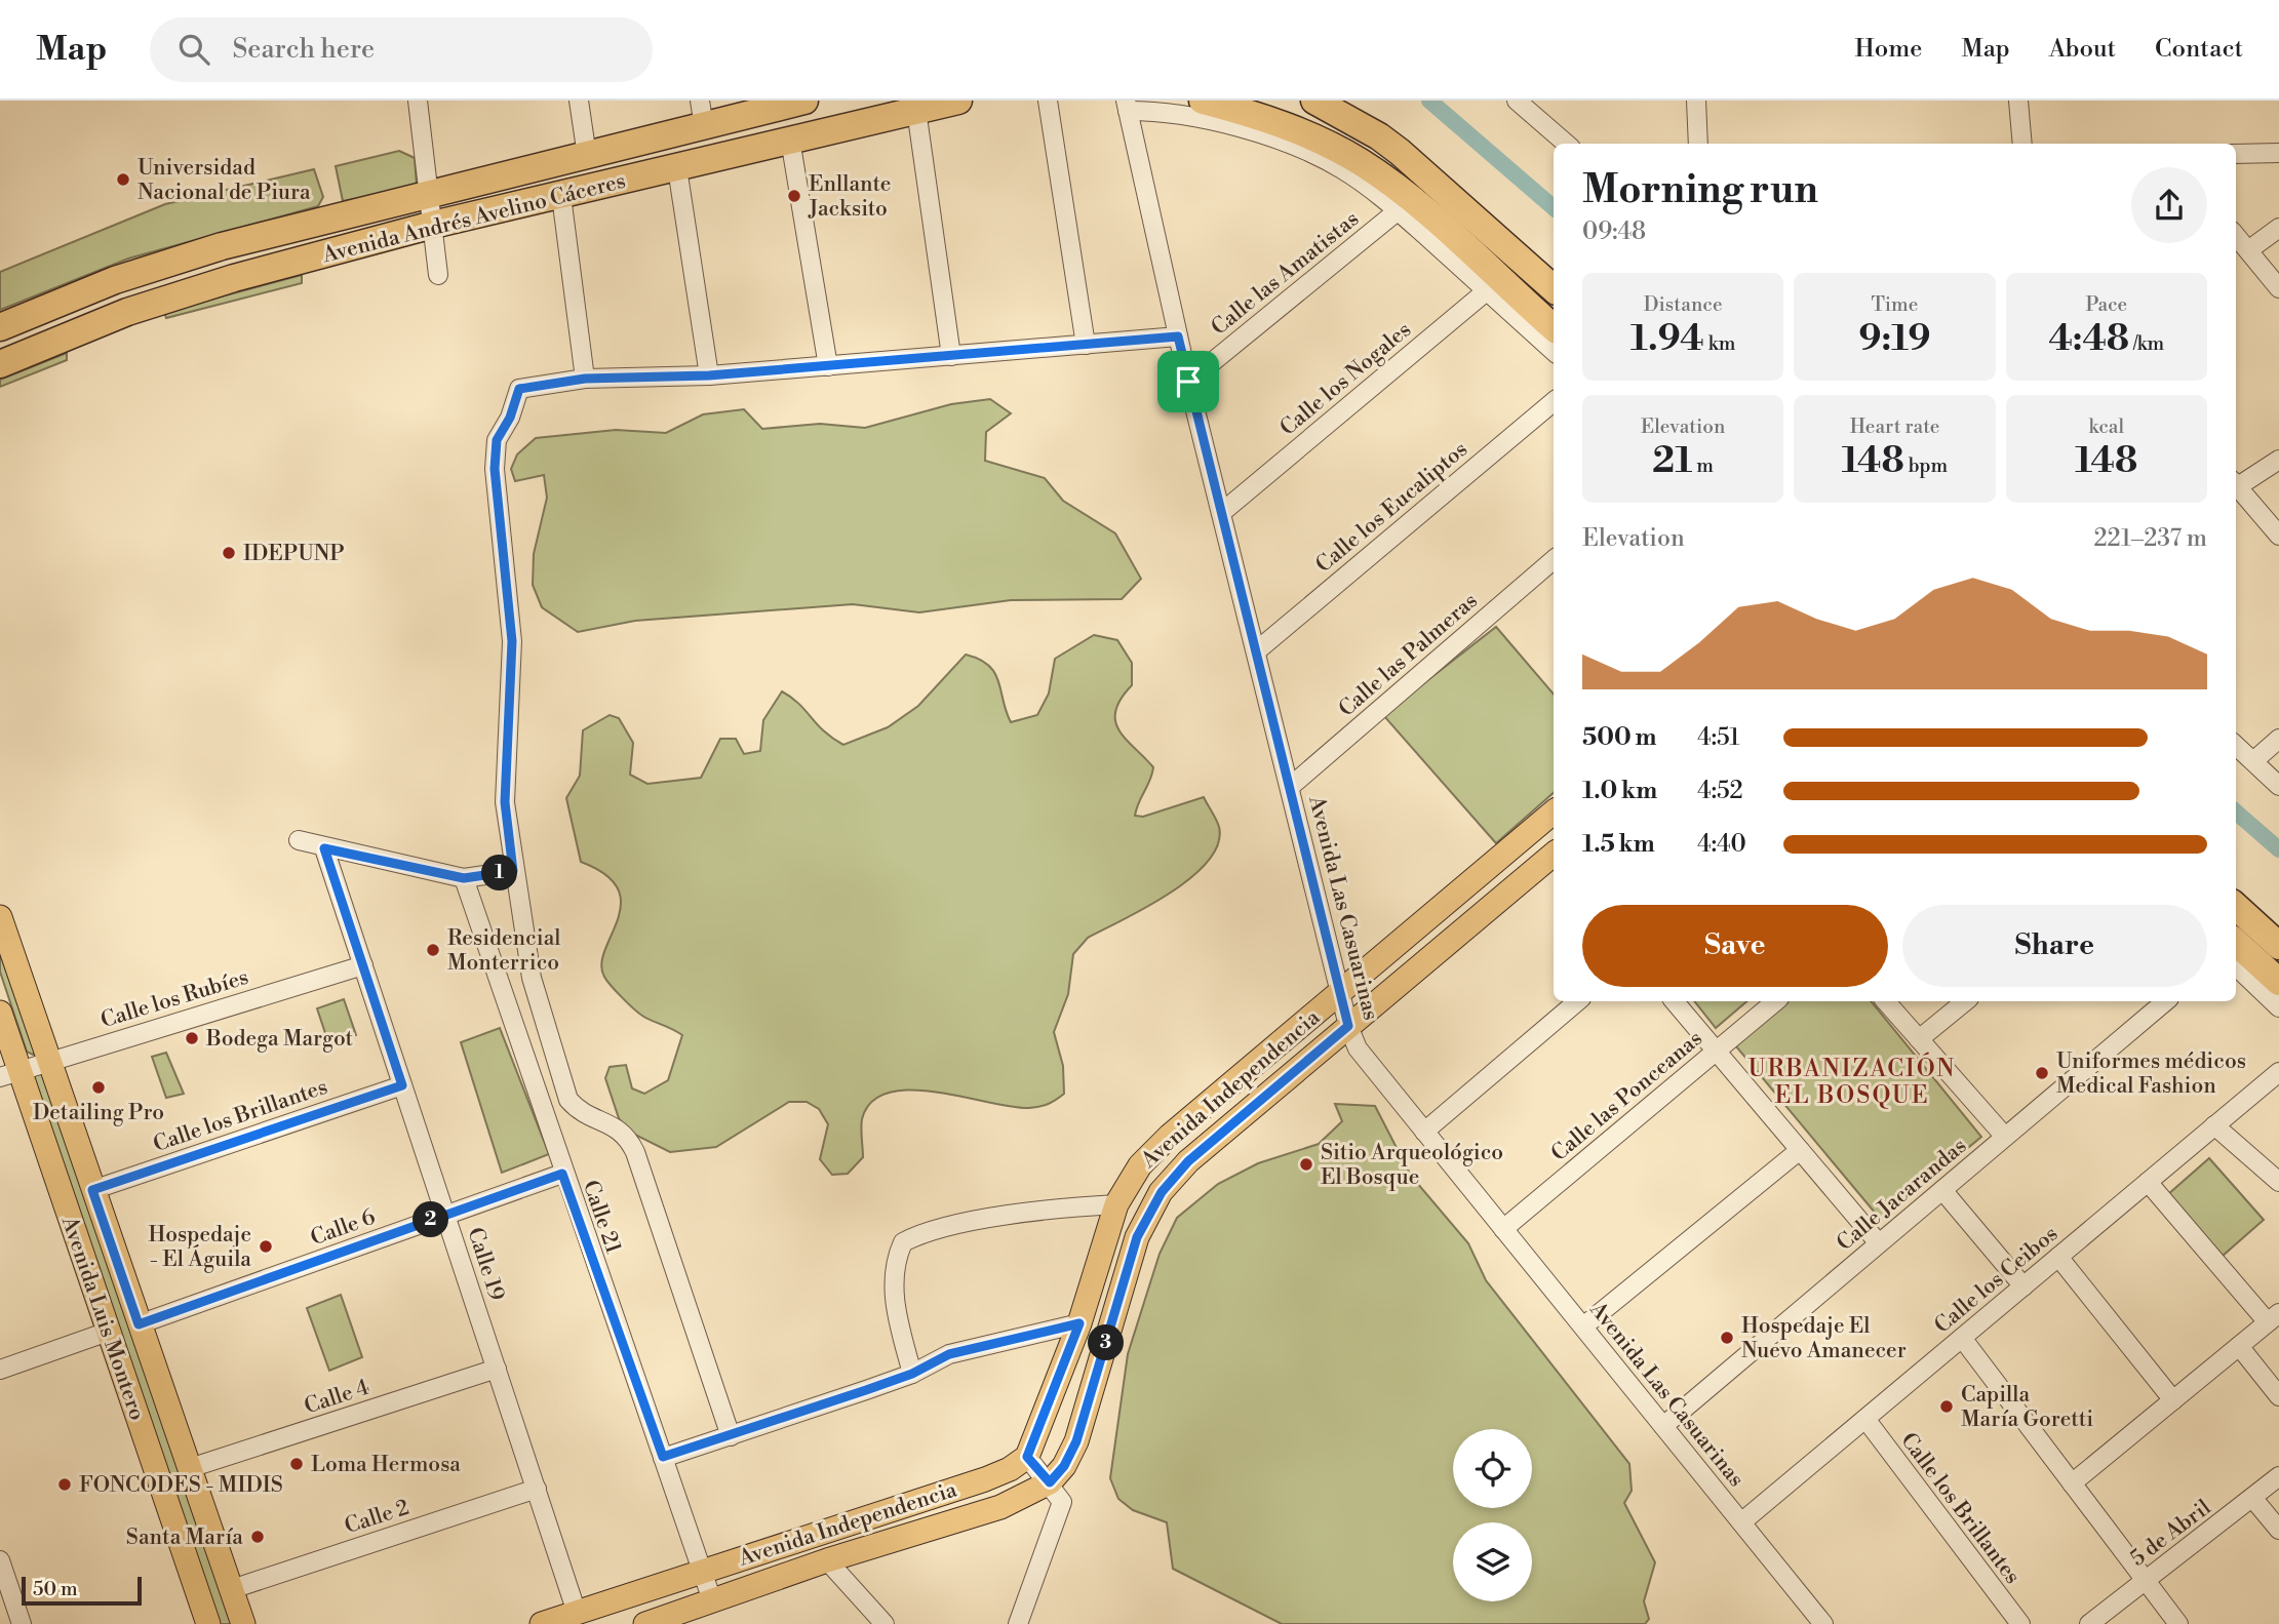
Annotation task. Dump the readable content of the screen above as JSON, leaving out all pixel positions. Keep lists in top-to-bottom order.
{
  "streets": {
    "highway": ["Avenida Andrés Avelino Cáceres"],
    "main road": ["Avenida Independencia", "Avenida Luis Montero"],
    "street": [
      "Calle las Amatistas",
      "Calle los Nogales",
      "Calle los Eucaliptos",
      "Calle las Palmeras",
      "Avenida Las Casuarinas",
      "Calle los Rubíes",
      "Calle las Ponceanas",
      "Calle los Brillantes",
      "Calle Jacarandas",
      "Calle 21",
      "Calle 6",
      "Calle 19",
      "Calle los Ceibos",
      "Calle 4",
      "Calle 2",
      "5 de Abril"
    ]
  },
  "crossings": [
    ["Calle las Amatistas", "Avenida Las Casuarinas"],
    ["Calle los Nogales", "Avenida Las Casuarinas"],
    ["Calle los Eucaliptos", "Avenida Las Casuarinas"],
    ["Calle las Palmeras", "Avenida Las Casuarinas"],
    ["Avenida Las Casuarinas", "Avenida Independencia"],
    ["Avenida Las Casuarinas", "Calle las Ponceanas"],
    ["Avenida Las Casuarinas", "Calle Jacarandas"],
    ["Avenida Las Casuarinas", "Calle los Ceibos"],
    ["Calle los Rubíes", "Calle 19"],
    ["Calle los Rubíes", "Avenida Luis Montero"],
    ["Avenida Independencia", "Calle 21"],
    ["Avenida Independencia", "Calle 19"],
    ["Calle los Brillantes", "Calle 19"],
    ["Calle los Brillantes", "Calle los Ceibos"],
    ["Calle los Brillantes", "Avenida Luis Montero"],
    ["Calle 21", "Calle 6"],
    ["Calle 6", "Calle 19"],
    ["Calle 6", "Avenida Luis Montero"],
    ["Calle 19", "Calle 4"],
    ["Calle 19", "Calle 2"],
    ["Avenida Luis Montero", "Calle 4"],
    ["Avenida Luis Montero", "Calle 2"]
  ],
  "districts": ["URBANIZACIÓN EL BOSQUE"],
  "places": [
    "Universidad Nacional de Piura",
    "Enllante Jacksito",
    "IDEPUNP",
    "Residencial Monterrico",
    "Bodega Margot",
    "Uniformes médicos Medical Fashion",
    "Detailing Pro",
    "Sitio Arqueológico El Bosque",
    "Hospedaje - El Águila",
    "Hospedaje El Nuevo Amanecer",
    "Capilla María Goretti",
    "Loma Hermosa",
    "FONCODES - MIDIS",
    "Santa María"
  ],
  "scale_bar": "50 m",
  "page": {
    "header": "Map",
    "search": "Search here",
    "nav": [
      "Home",
      "Map",
      "About",
      "Contact"
    ],
    "heading": ["Morning run", "09:48"],
    "stats": [
      ["Distance", "1.94 km"],
      ["Time", "9:19"],
      ["Pace", "4:48 /km"],
      ["Elevation", "21 m"],
      ["Heart rate", "148 bpm"],
      ["kcal", "148"]
    ],
    "chart": ["Elevation", "221–237 m"],
    "list": [
      {
        "name": "500 m",
        "note": "4:51"
      },
      {
        "name": "1.0 km",
        "note": "4:52"
      },
      {
        "name": "1.5 km",
        "note": "4:40"
      }
    ],
    "pins": ["1", "2", "3"],
    "buttons": ["Save", "Share"],
    "scale": "50 m"
  }
}
